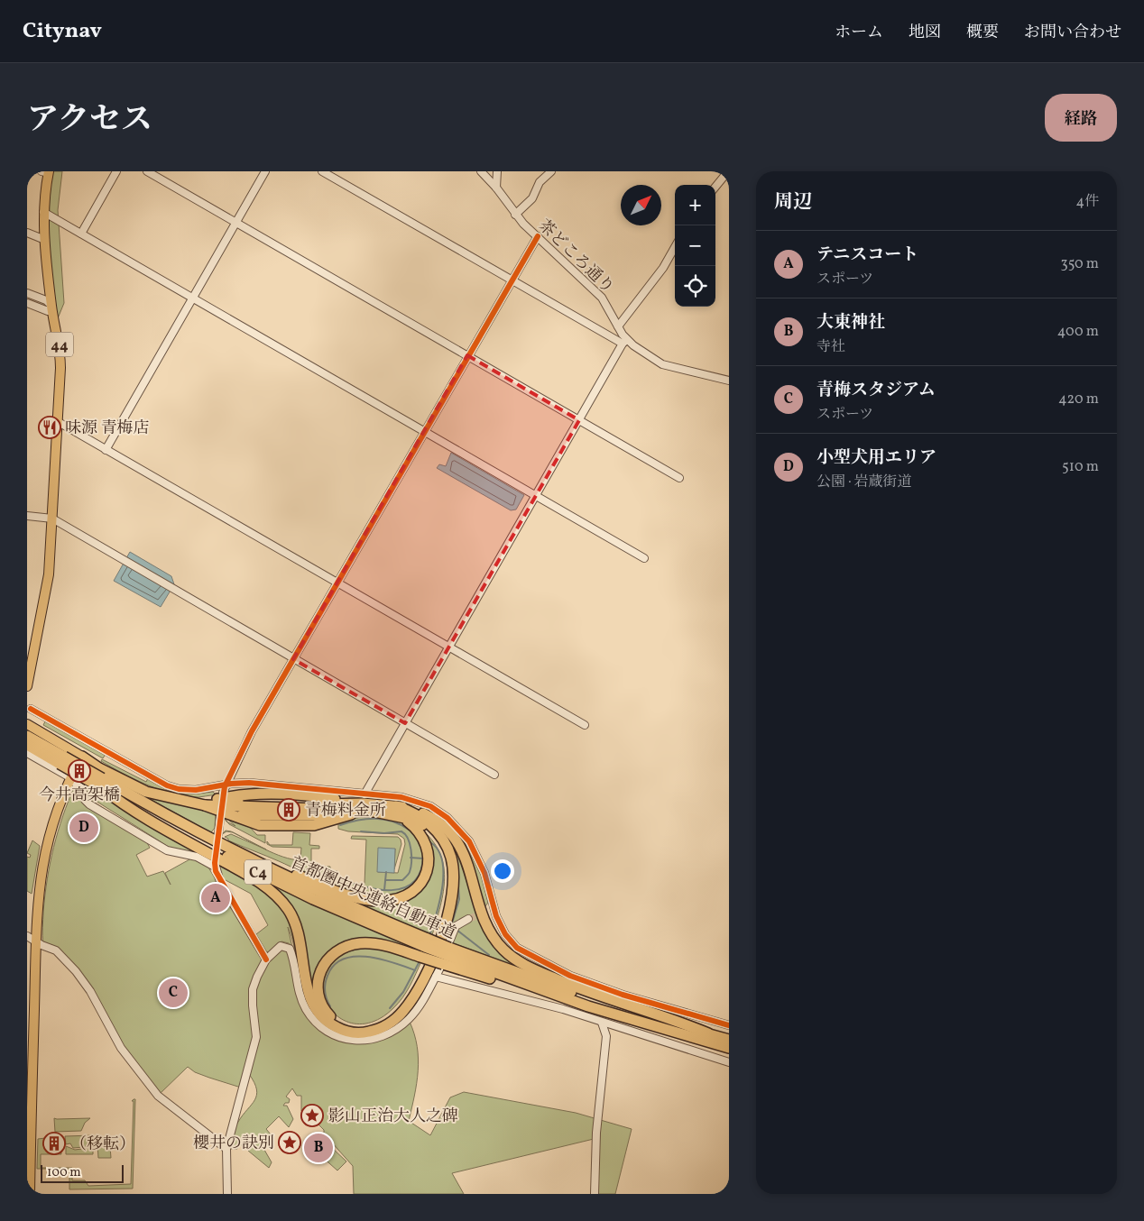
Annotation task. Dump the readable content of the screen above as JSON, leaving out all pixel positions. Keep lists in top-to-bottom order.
{
  "streets": {
    "highway": ["C4", "首都圏中央連絡自動車道"],
    "main road": ["44"],
    "street": ["茶どころ通り"]
  },
  "places": {
    "restaurant": ["味源 青梅店"],
    "building": ["今井高架橋", "青梅料金所", "（移転）"],
    "place": ["影山正治大人之碑", "櫻井の訣別"]
  },
  "scale_bar": "100 m",
  "north": "top right",
  "page": {
    "header": "Citynav",
    "nav": [
      "ホーム",
      "地図",
      "概要",
      "お問い合わせ"
    ],
    "title": "アクセス",
    "buttons": "経路",
    "heading": ["周辺", "4件"],
    "map_buttons": ["+", "−"],
    "list": [
      {
        "mark": "A",
        "name": "テニスコート",
        "note": "スポーツ",
        "value": "350 m"
      },
      {
        "mark": "B",
        "name": "大東神社",
        "note": "寺社",
        "value": "400 m"
      },
      {
        "mark": "C",
        "name": "青梅スタジアム",
        "note": "スポーツ",
        "value": "420 m"
      },
      {
        "mark": "D",
        "name": "小型犬用エリア",
        "note": "公園 · 岩蔵街道",
        "value": "510 m"
      }
    ],
    "pins": [
      "D",
      "A",
      "C",
      "B"
    ],
    "scale": "100 m"
  }
}
